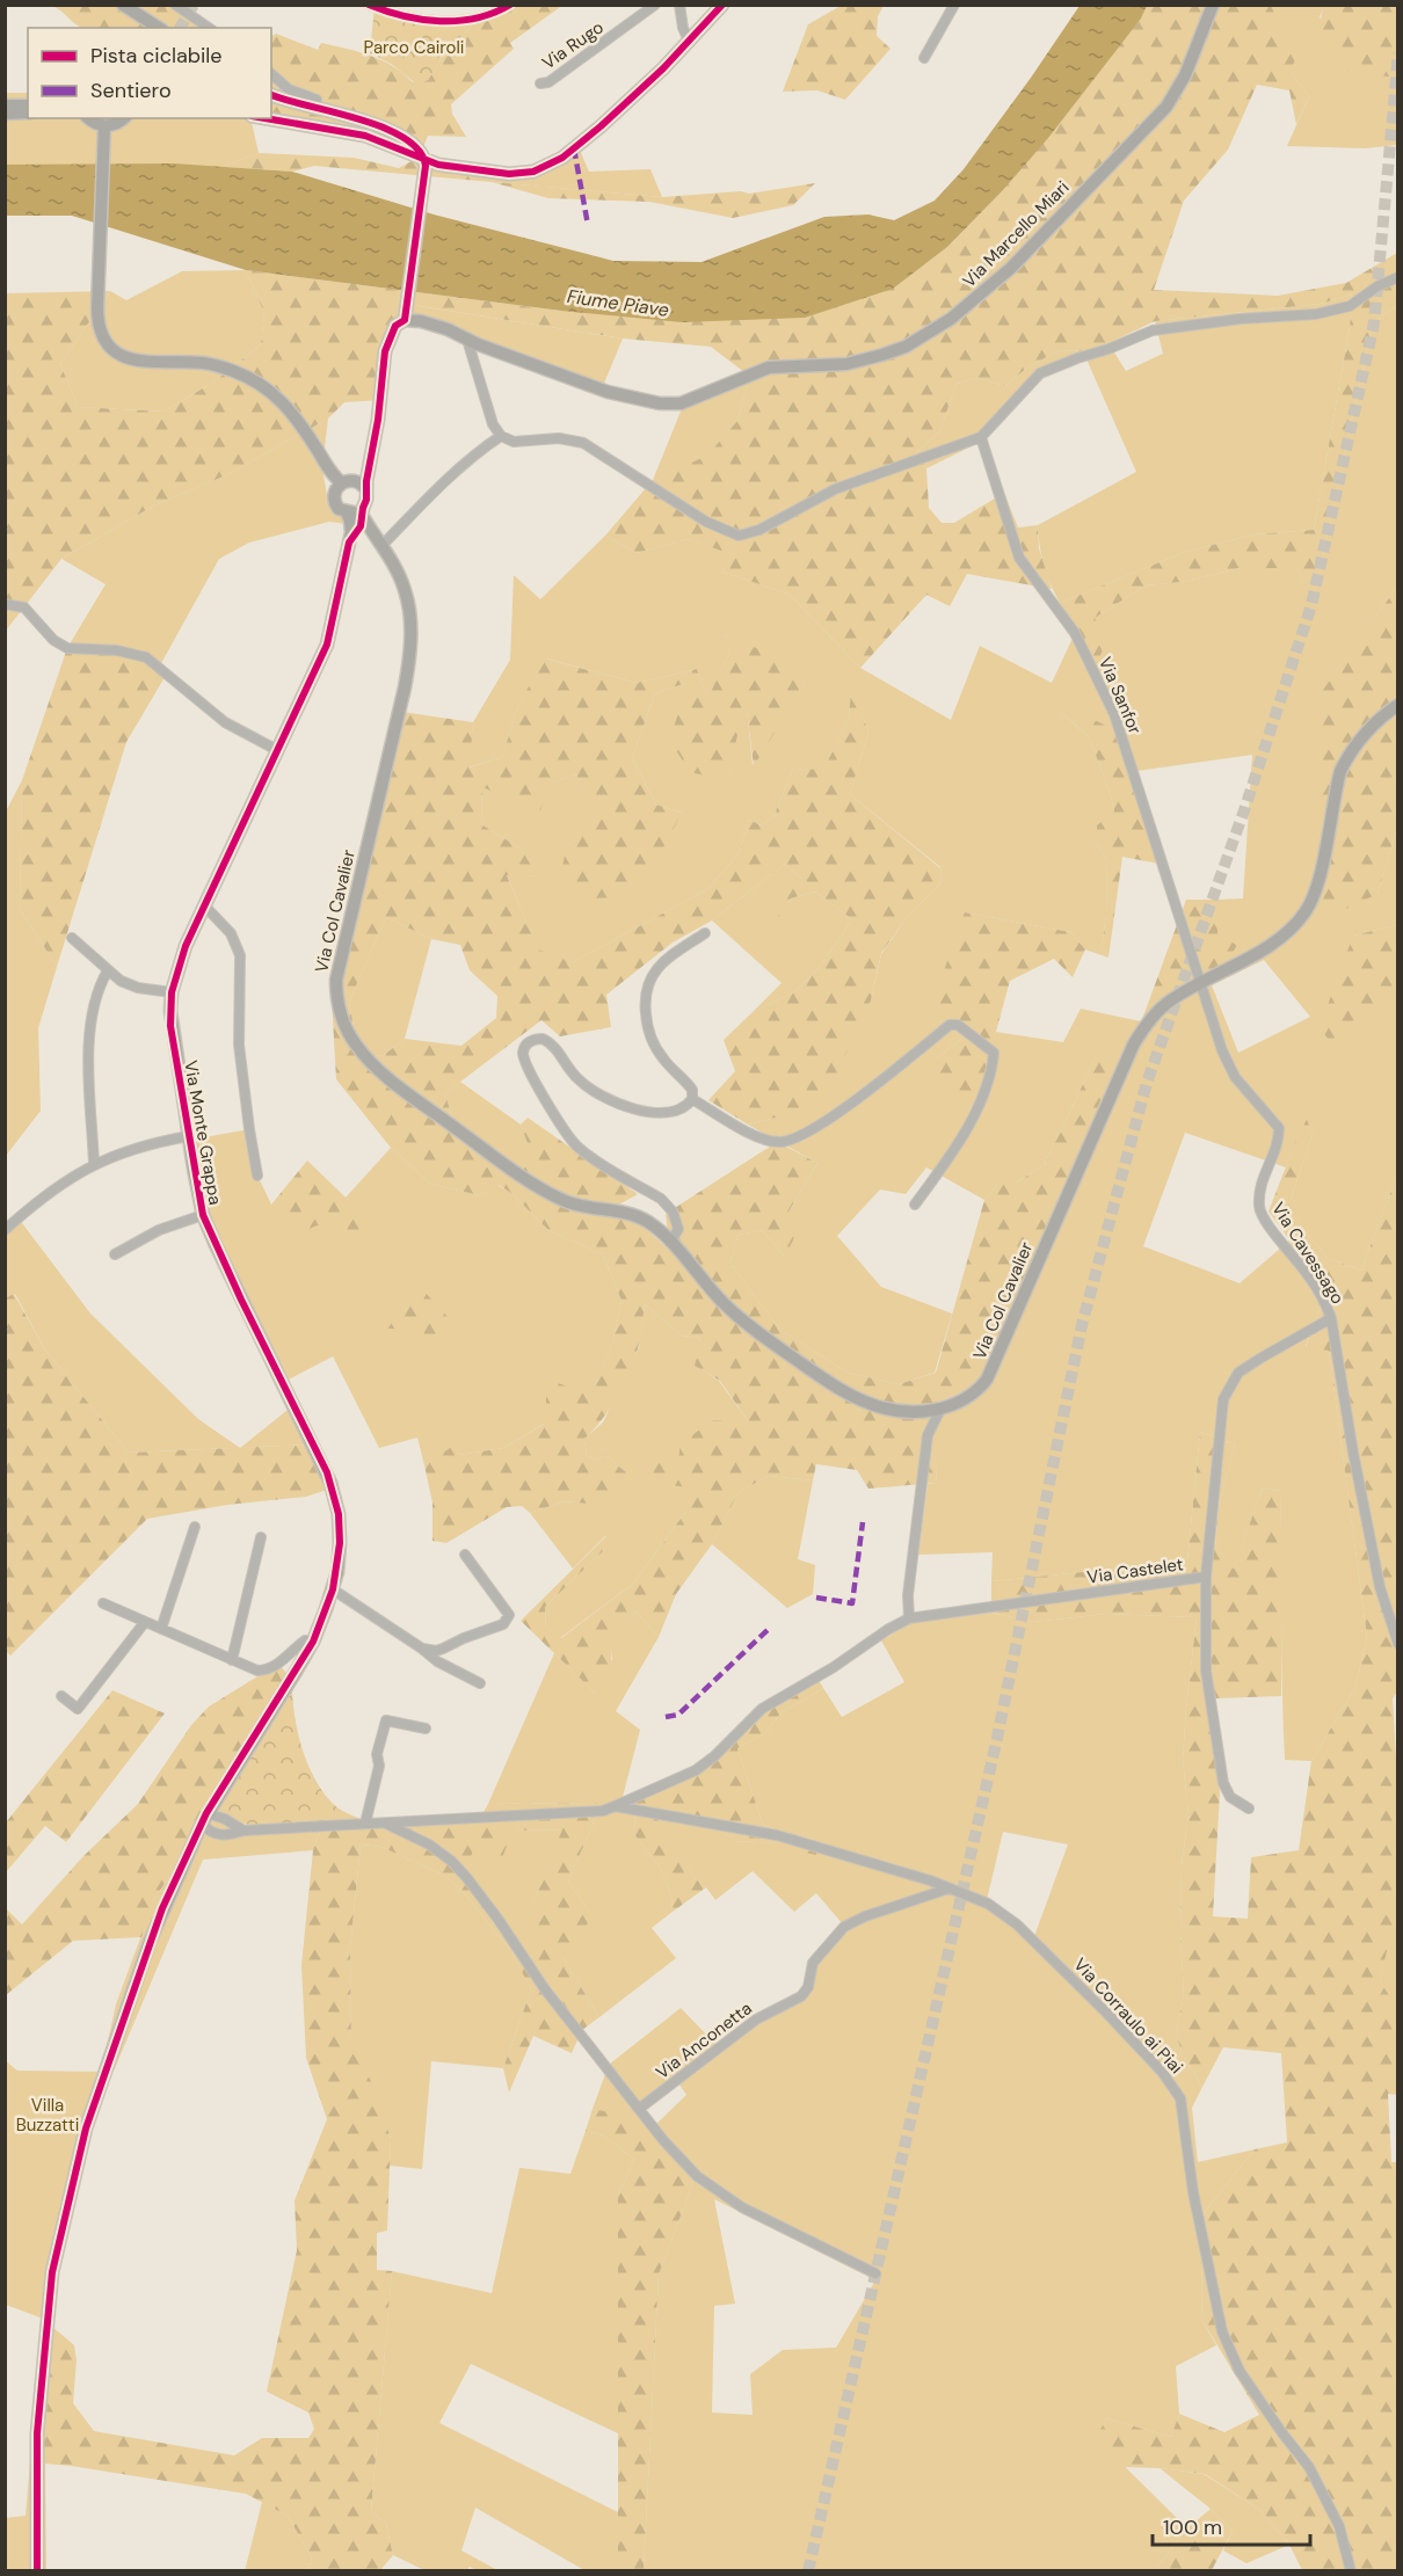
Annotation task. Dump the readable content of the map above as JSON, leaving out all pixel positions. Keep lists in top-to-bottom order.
{
  "streets": {
    "street": [
      "Via Rugo",
      "Via Marcello Miari",
      "Via Sanfor",
      "Via Col Cavalier",
      "Via Monte Grappa",
      "Via Cavessago",
      "Via Castelet",
      "Via Corraulo ai Piai",
      "Via Anconetta"
    ]
  },
  "crossings": [
    ["Via Marcello Miari", "Via Monte Grappa"],
    ["Via Sanfor", "Via Col Cavalier"],
    ["Via Sanfor", "Via Cavessago"],
    ["Via Col Cavalier", "Via Monte Grappa"],
    ["Via Col Cavalier", "Via Cavessago"],
    ["Via Castelet", "Via Corraulo ai Piai"],
    ["Via Corraulo ai Piai", "Via Anconetta"]
  ],
  "water": ["Fiume Piave"],
  "parks": ["Parco Cairoli", "Villa Buzzatti"],
  "legend": ["Pista ciclabile", "Sentiero"],
  "scale_bar": "100 m"
}
